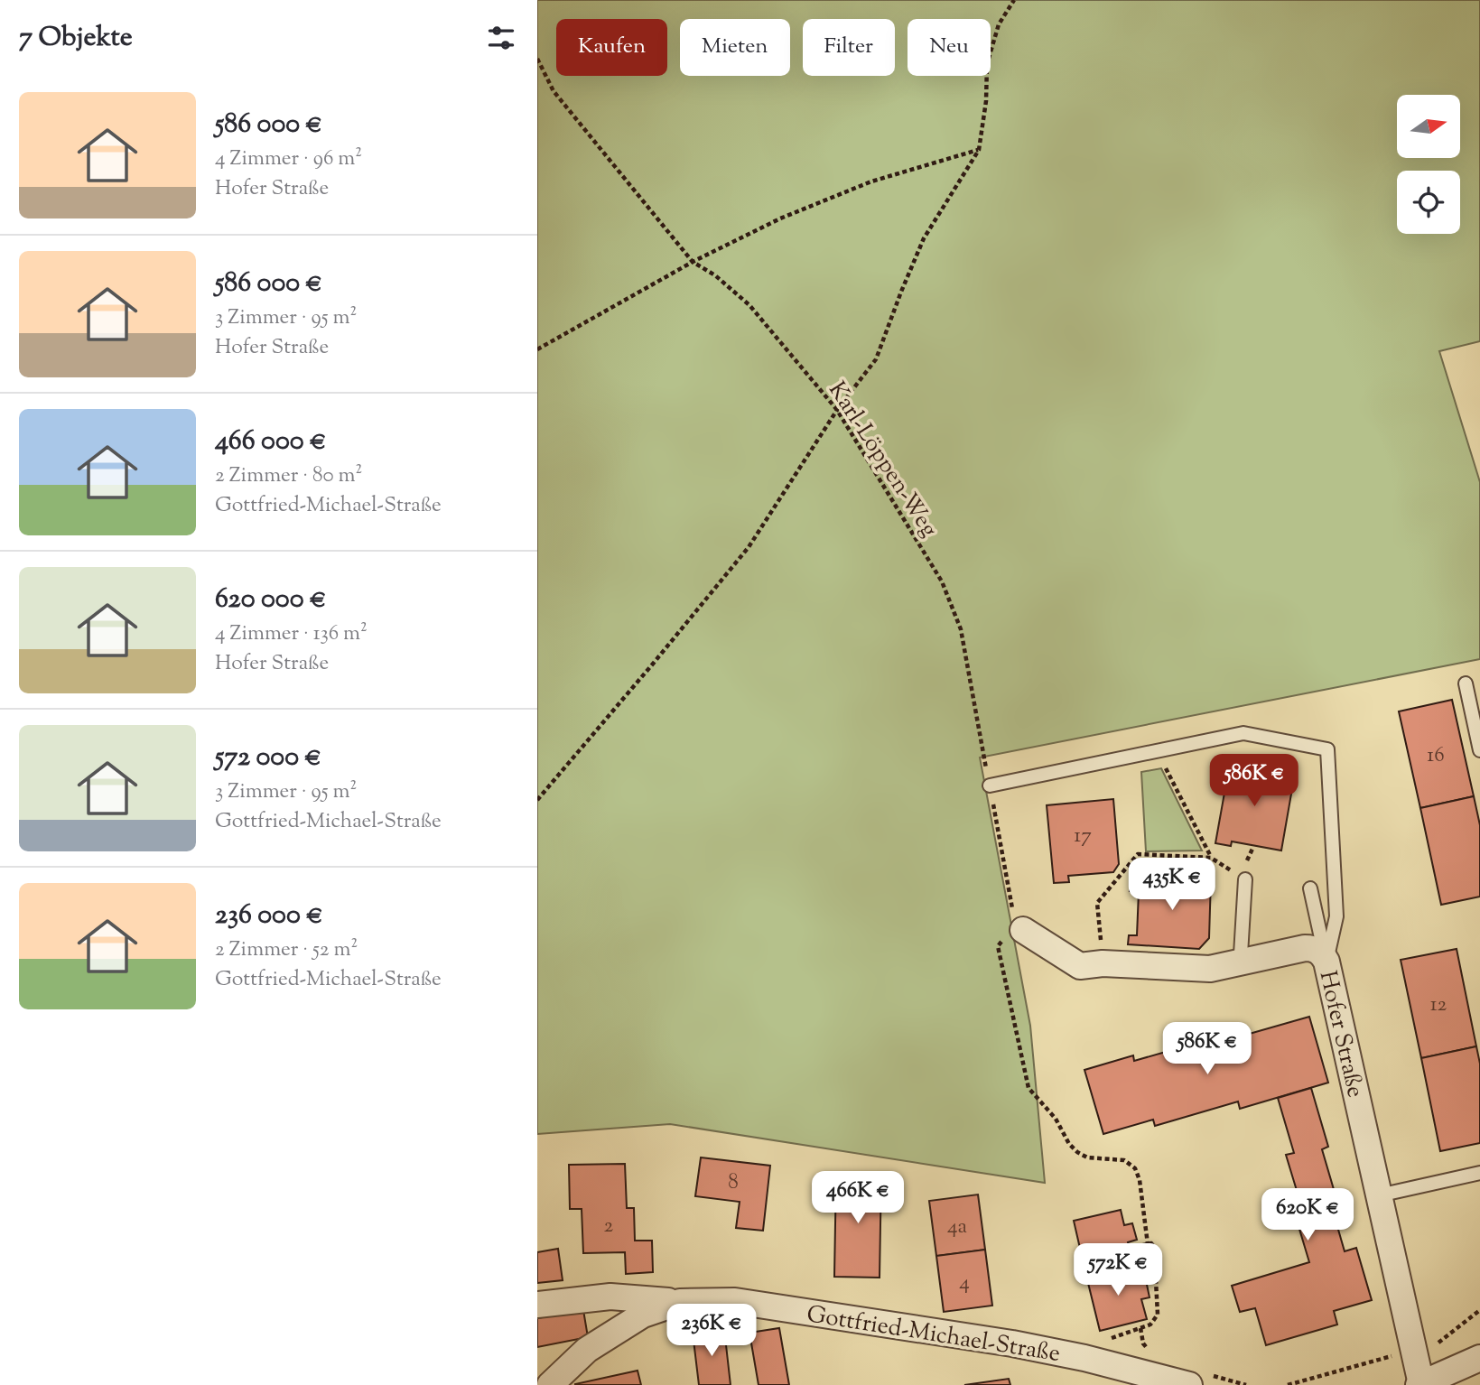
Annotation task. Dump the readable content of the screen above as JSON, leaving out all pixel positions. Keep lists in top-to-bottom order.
{
  "streets": {
    "street": ["Hofer Straße", "Gottfried-Michael-Straße"],
    "path": ["Karl-Löppen-Weg"]
  },
  "crossings": [
    ["Karl-Löppen-Weg", "Hofer Straße"]
  ],
  "house_numbers": [
    "16",
    "17",
    "12",
    "8",
    "2",
    "4a",
    "4"
  ],
  "north": "right",
  "page": {
    "heading": "7 Objekte",
    "chip": [
      "Kaufen",
      "Mieten",
      "Filter",
      "Neu"
    ],
    "list": [
      {
        "name": "586 000 €",
        "note": "4 Zimmer · 96 m² · Hofer Straße"
      },
      {
        "name": "586 000 €",
        "note": "3 Zimmer · 95 m² · Hofer Straße"
      },
      {
        "name": "466 000 €",
        "note": "2 Zimmer · 80 m² · Gottfried-Michael-Straße"
      },
      {
        "name": "620 000 €",
        "note": "4 Zimmer · 136 m² · Hofer Straße"
      },
      {
        "name": "572 000 €",
        "note": "3 Zimmer · 95 m² · Gottfried-Michael-Straße"
      },
      {
        "name": "236 000 €",
        "note": "2 Zimmer · 52 m² · Gottfried-Michael-Straße"
      }
    ],
    "price": [
      "586K €",
      "435K €",
      "586K €",
      "466K €",
      "620K €",
      "572K €",
      "236K €"
    ]
  }
}
